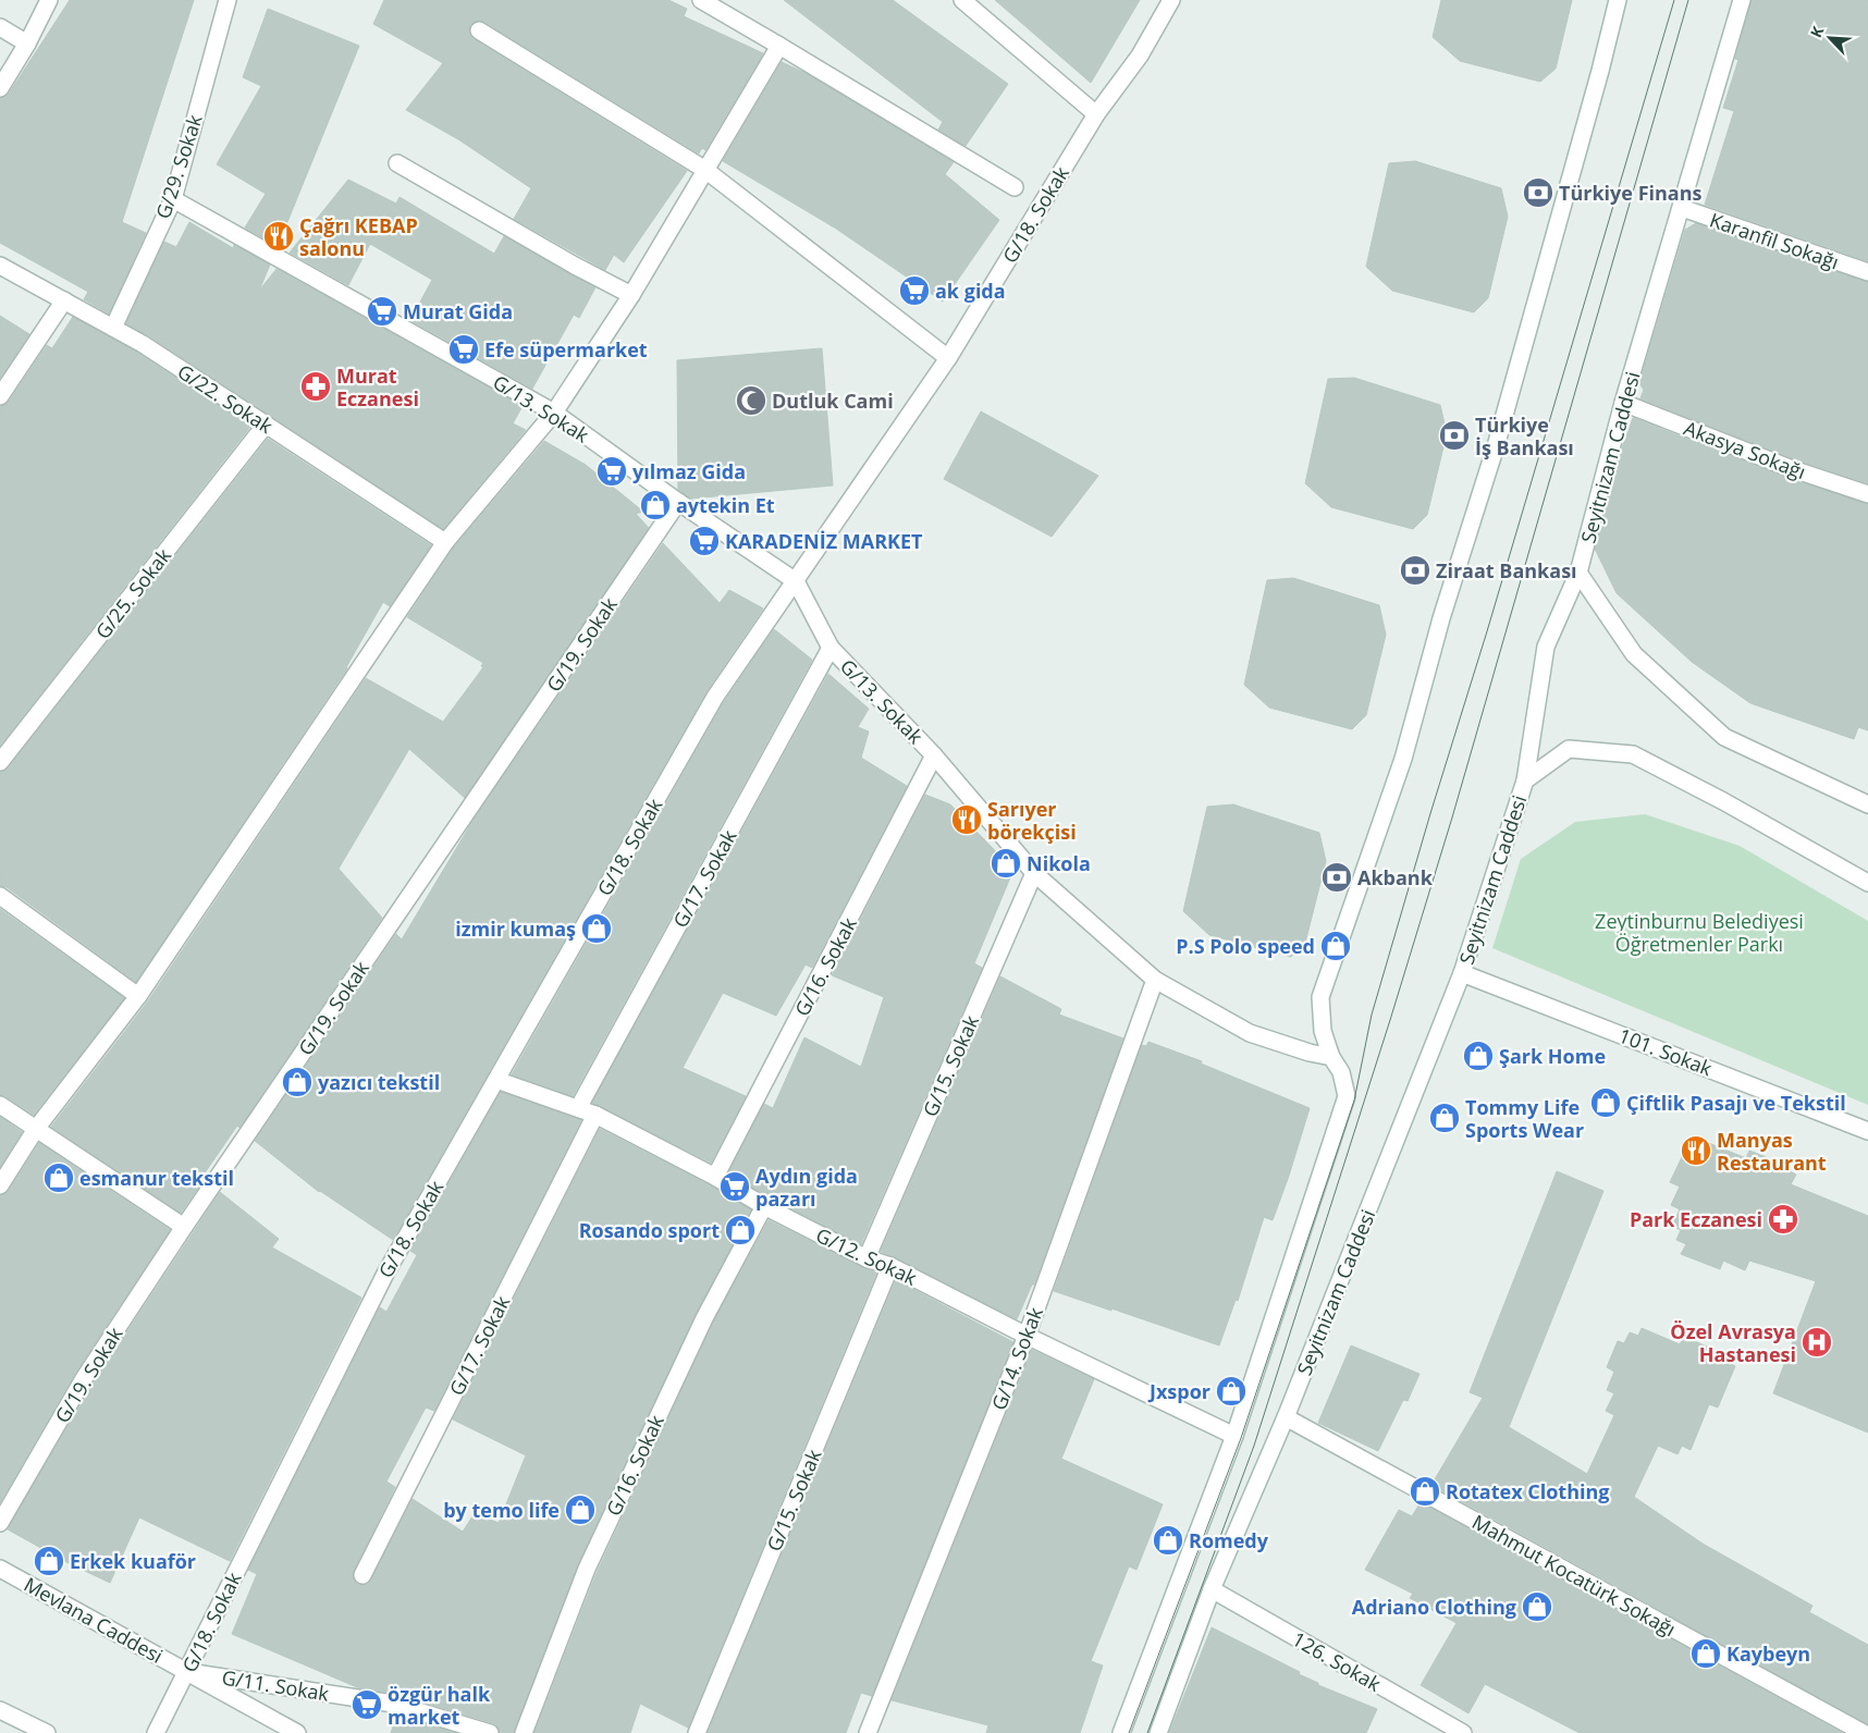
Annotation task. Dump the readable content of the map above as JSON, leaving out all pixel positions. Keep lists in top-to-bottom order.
{
  "streets": {
    "street": [
      "G/29. Sokak",
      "G/18. Sokak",
      "Karanfil Sokağı",
      "G/22. Sokak",
      "G/13. Sokak",
      "Akasya Sokağı",
      "Seyitnizam Caddesi",
      "G/25. Sokak",
      "G/19. Sokak",
      "G/17. Sokak",
      "G/16. Sokak",
      "101. Sokak",
      "G/15. Sokak",
      "G/12. Sokak",
      "G/14. Sokak",
      "Mahmut Kocatürk Sokağı",
      "Mevlana Caddesi",
      "126. Sokak",
      "G/11. Sokak"
    ]
  },
  "crossings": [
    ["G/29. Sokak", "G/22. Sokak"],
    ["G/29. Sokak", "G/13. Sokak"],
    ["G/18. Sokak", "G/13. Sokak"],
    ["G/18. Sokak", "G/12. Sokak"],
    ["G/18. Sokak", "Mevlana Caddesi"],
    ["G/18. Sokak", "G/11. Sokak"],
    ["Karanfil Sokağı", "Seyitnizam Caddesi"],
    ["G/22. Sokak", "G/25. Sokak"],
    ["G/13. Sokak", "G/19. Sokak"],
    ["G/13. Sokak", "G/17. Sokak"],
    ["G/13. Sokak", "G/16. Sokak"],
    ["G/13. Sokak", "G/15. Sokak"],
    ["G/13. Sokak", "G/14. Sokak"],
    ["Akasya Sokağı", "Seyitnizam Caddesi"],
    ["Seyitnizam Caddesi", "101. Sokak"],
    ["Seyitnizam Caddesi", "Mahmut Kocatürk Sokağı"],
    ["Seyitnizam Caddesi", "126. Sokak"],
    ["G/17. Sokak", "G/12. Sokak"],
    ["G/16. Sokak", "G/12. Sokak"],
    ["G/15. Sokak", "G/12. Sokak"],
    ["G/12. Sokak", "G/14. Sokak"],
    ["Mevlana Caddesi", "G/11. Sokak"]
  ],
  "parks": ["Zeytinburnu Belediyesi Öğretmenler Parkı"],
  "places": {
    "bank": [
      "Türkiye Finans",
      "Türkiye İş Bankası",
      "Ziraat Bankası",
      "Akbank"
    ],
    "restaurant": ["Çağrı KEBAP salonu", "Sarıyer börekçisi", "Manyas Restaurant"],
    "supermarket": [
      "ak gida",
      "Murat Gida",
      "Efe süpermarket",
      "yılmaz Gida",
      "KARADENİZ MARKET",
      "Aydın gida pazarı",
      "özgür halk market"
    ],
    "pharmacy": ["Murat Eczanesi", "Park Eczanesi"],
    "mosque": ["Dutluk Cami"],
    "shop": [
      "aytekin Et",
      "Nikola",
      "izmir kumaş",
      "P.S Polo speed",
      "Şark Home",
      "yazıcı tekstil",
      "Çiftlik Pasajı ve Tekstil",
      "Tommy Life Sports Wear",
      "esmanur tekstil",
      "Rosando sport",
      "Jxspor",
      "Rotatex Clothing",
      "by temo life",
      "Romedy",
      "Erkek kuaför",
      "Adriano Clothing",
      "Kaybeyn"
    ],
    "hospital": ["Özel Avrasya Hastanesi"]
  },
  "north": "top left"
}
